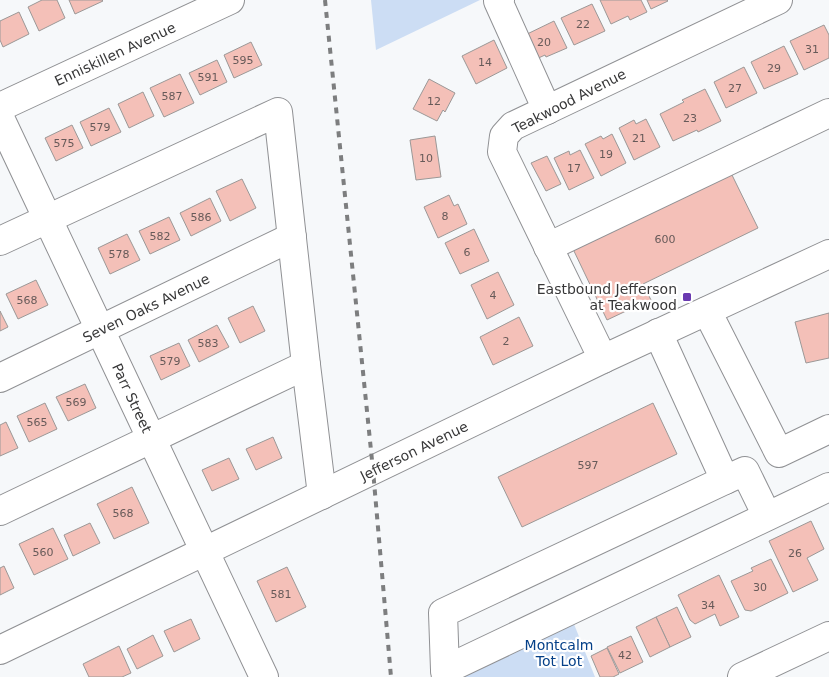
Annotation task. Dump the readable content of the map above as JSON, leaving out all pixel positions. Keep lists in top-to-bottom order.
{
  "streets": {
    "street": [
      "Enniskillen Avenue",
      "Teakwood Avenue",
      "Seven Oaks Avenue",
      "Parr Street",
      "Jefferson Avenue"
    ]
  },
  "crossings": [
    ["Teakwood Avenue", "Jefferson Avenue"],
    ["Seven Oaks Avenue", "Parr Street"],
    ["Parr Street", "Jefferson Avenue"]
  ],
  "parks": ["Montcalm Tot Lot"],
  "places": {
    "transit": ["Eastbound Jefferson at Teakwood"]
  },
  "house_numbers": [
    "22",
    "20",
    "31",
    "595",
    "14",
    "29",
    "591",
    "27",
    "587",
    "12",
    "23",
    "579",
    "21",
    "575",
    "19",
    "10",
    "17",
    "8",
    "586",
    "582",
    "600",
    "6",
    "578",
    "4",
    "568",
    "2",
    "583",
    "579",
    "569",
    "565",
    "597",
    "568",
    "560",
    "26",
    "30",
    "581",
    "34",
    "42"
  ]
}
